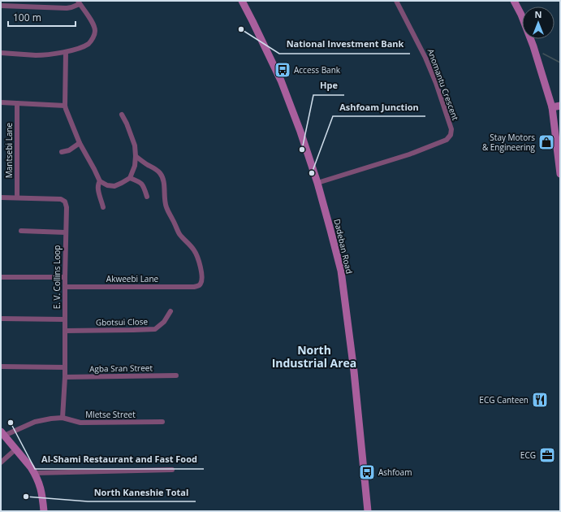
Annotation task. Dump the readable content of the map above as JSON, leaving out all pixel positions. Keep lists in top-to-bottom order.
{
  "streets": {
    "street": [
      "Anomantu Crescent",
      "Mantsebi Lane",
      "Dadeban Road",
      "E. V. Collins Loop",
      "Akweebi Lane",
      "Gbotsui Close",
      "Agba Sran Street",
      "Mletse Street"
    ]
  },
  "crossings": [
    ["Anomantu Crescent", "Dadeban Road"],
    ["Mantsebi Lane", "E. V. Collins Loop"],
    ["E. V. Collins Loop", "Akweebi Lane"],
    ["E. V. Collins Loop", "Gbotsui Close"],
    ["E. V. Collins Loop", "Agba Sran Street"],
    ["E. V. Collins Loop", "Mletse Street"]
  ],
  "districts": ["North Industrial Area"],
  "places": {
    "other": [
      "National Investment Bank",
      "Hpe",
      "Ashfoam Junction",
      "Al-Shami Restaurant and Fast Food",
      "North Kaneshie Total"
    ],
    "bus stop": ["Access Bank", "Ashfoam"],
    "shop": ["Stay Motors & Engineering"],
    "restaurant": ["ECG Canteen"],
    "office": ["ECG"]
  },
  "scale_bar": "100 m",
  "north": "top"
}
